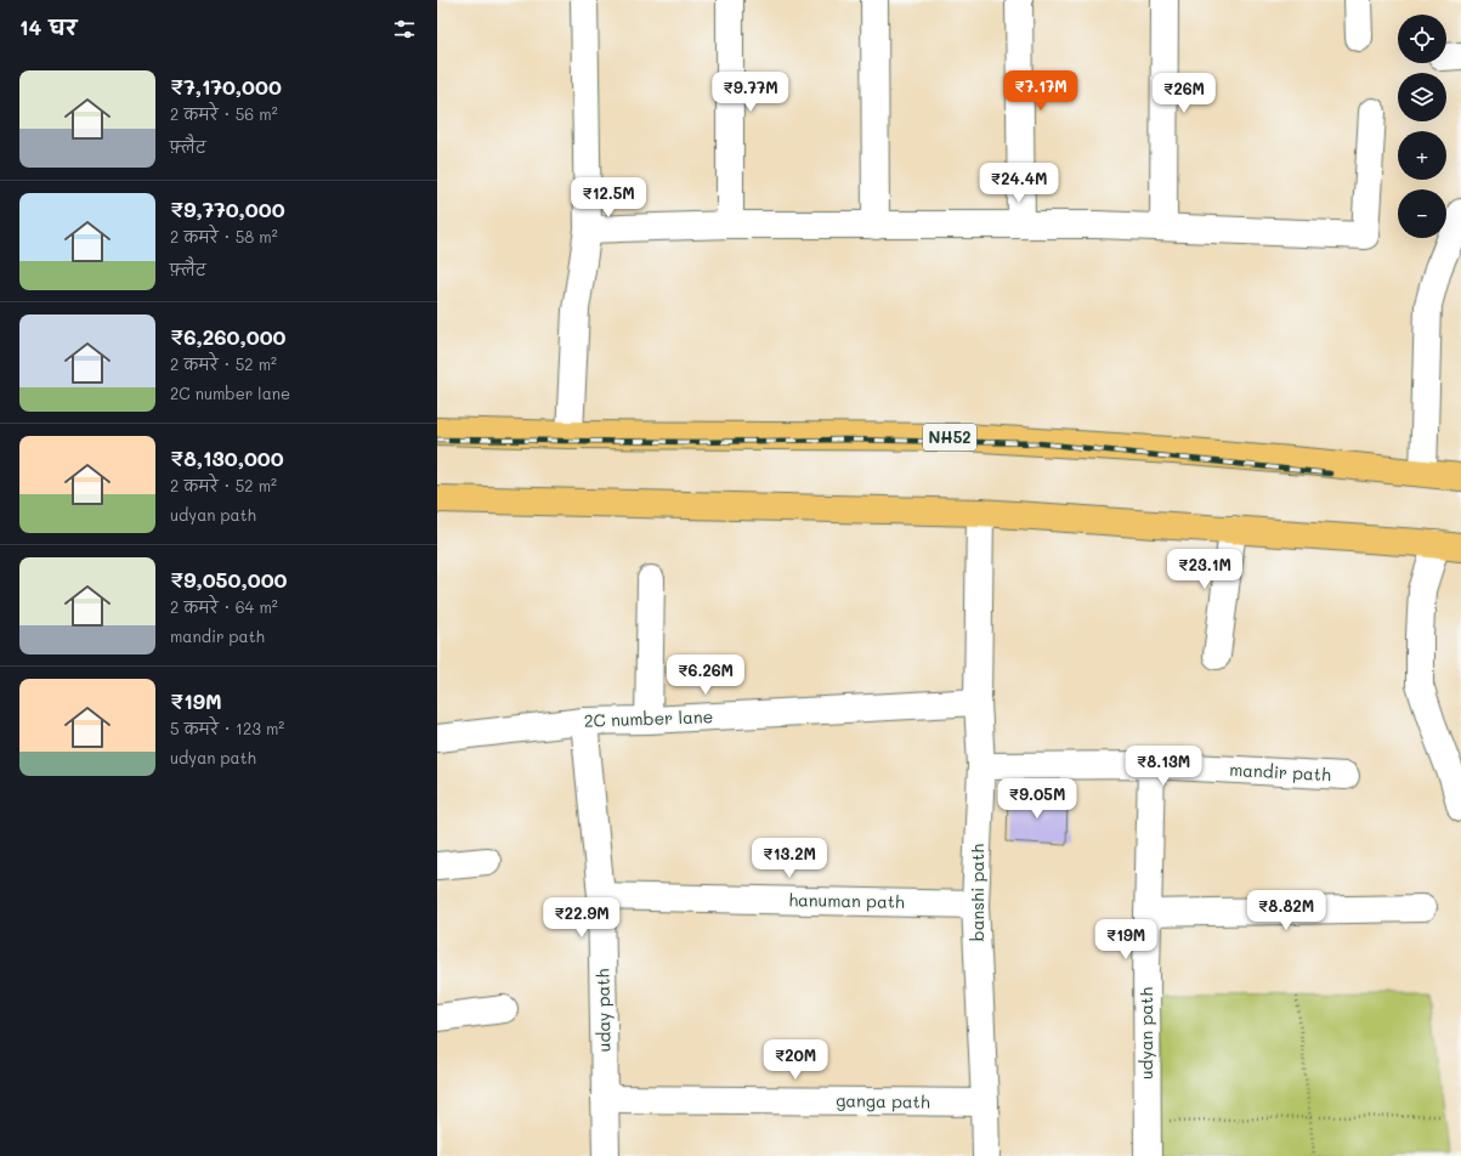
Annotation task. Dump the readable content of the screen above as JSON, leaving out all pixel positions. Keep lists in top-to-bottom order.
{
  "streets": {
    "highway": ["NH52"],
    "street": [
      "2C number lane",
      "mandir path",
      "banshi path",
      "hanuman path",
      "uday path",
      "udyan path",
      "ganga path"
    ]
  },
  "crossings": [
    ["2C number lane", "banshi path"],
    ["2C number lane", "uday path"],
    ["mandir path", "banshi path"],
    ["mandir path", "udyan path"],
    ["banshi path", "hanuman path"],
    ["banshi path", "ganga path"],
    ["hanuman path", "uday path"],
    ["uday path", "ganga path"]
  ],
  "page": {
    "heading": "14 घर",
    "map_buttons": ["+", "−"],
    "list": [
      {
        "name": "₹7,170,000",
        "note": "2 कमरे · 56 m² · फ़्लैट"
      },
      {
        "name": "₹9,770,000",
        "note": "2 कमरे · 58 m² · फ़्लैट"
      },
      {
        "name": "₹6,260,000",
        "note": "2 कमरे · 52 m² · 2C number lane"
      },
      {
        "name": "₹8,130,000",
        "note": "2 कमरे · 52 m² · udyan path"
      },
      {
        "name": "₹9,050,000",
        "note": "2 कमरे · 64 m² · mandir path"
      },
      {
        "name": "₹19M",
        "note": "5 कमरे · 123 m² · udyan path"
      }
    ],
    "price": [
      "₹7.17M",
      "₹9.77M",
      "₹26M",
      "₹24.4M",
      "₹12.5M",
      "₹23.1M",
      "₹6.26M",
      "₹8.13M",
      "₹9.05M",
      "₹13.2M",
      "₹8.82M",
      "₹22.9M",
      "₹19M",
      "₹20M"
    ]
  }
}
